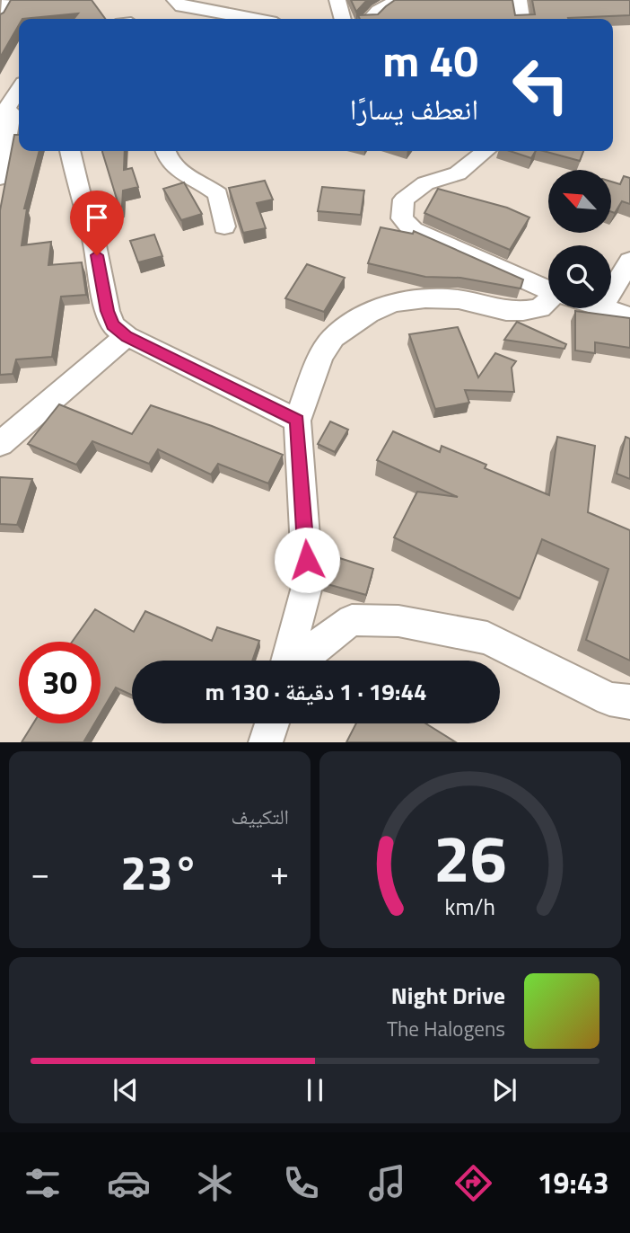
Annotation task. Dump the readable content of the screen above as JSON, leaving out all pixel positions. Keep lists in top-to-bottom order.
{
  "north": "top left",
  "page": {
    "turn": ["40 m", "انعطف يسارًا"],
    "limit": "30",
    "trip": "19:44 · 1 دقيقة · 130 m",
    "tile": "التكييف",
    "heat": ["−", "23°", "+"],
    "song": ["Night Drive", "The Halogens"],
    "tabs": "19:43",
    "gauge": ["26", "km/h"]
  }
}
